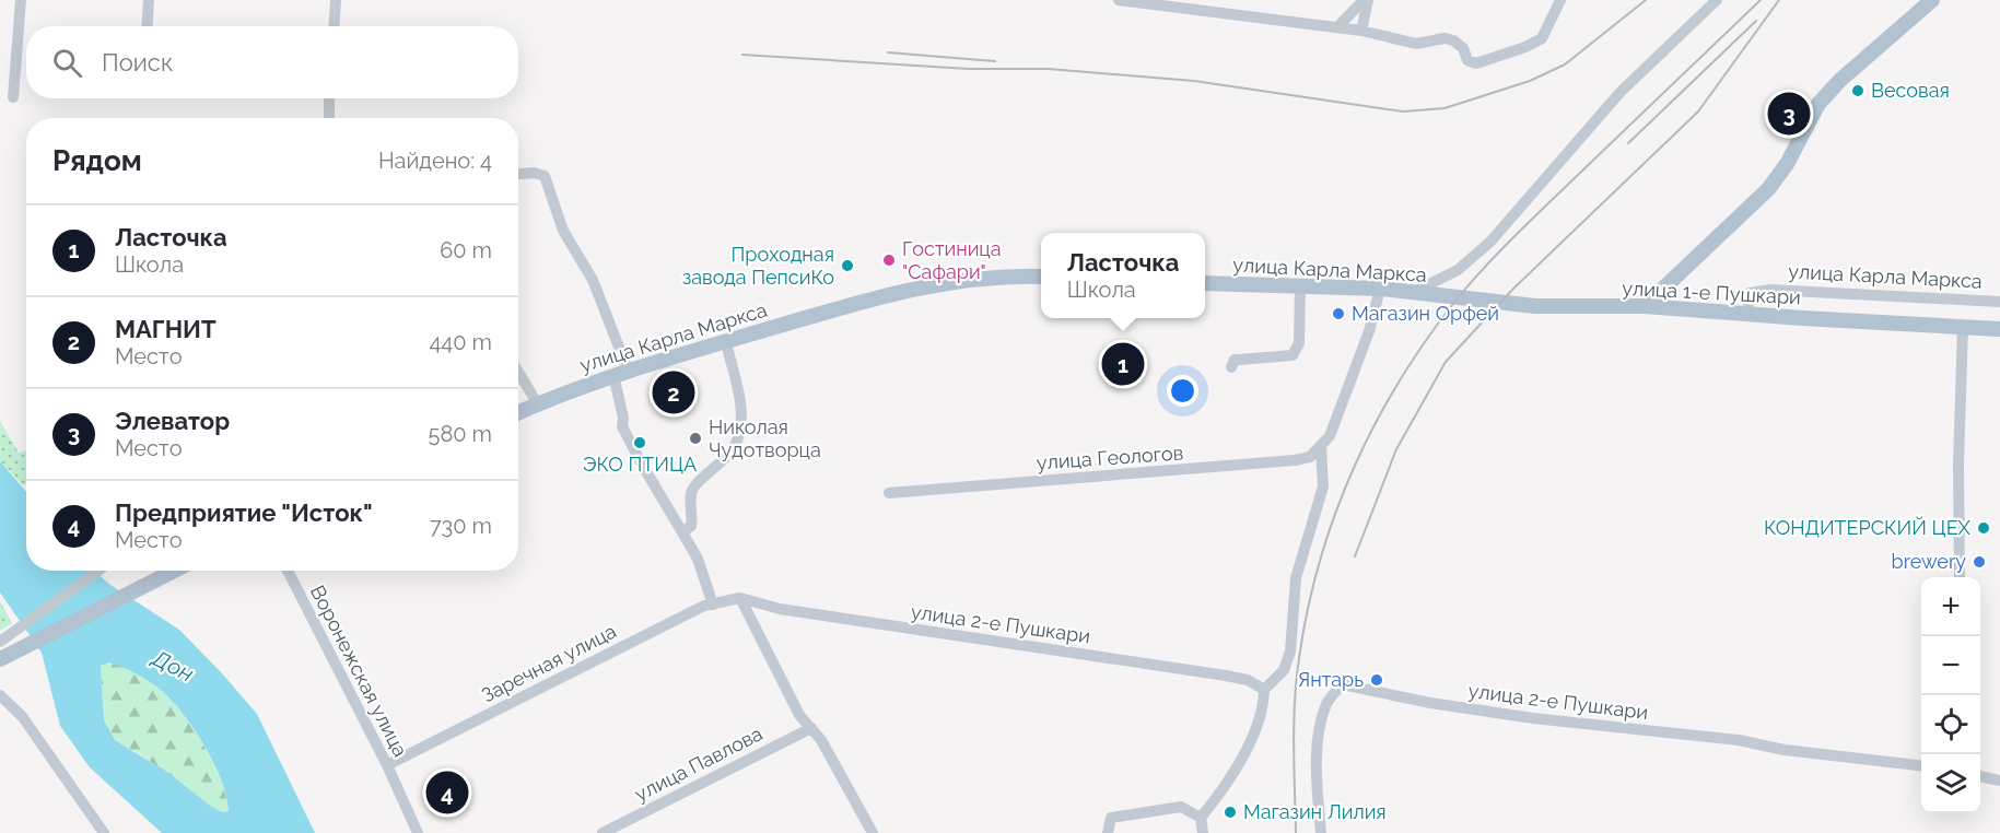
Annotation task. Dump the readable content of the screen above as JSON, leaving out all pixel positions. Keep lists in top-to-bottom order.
{
  "streets": {
    "main road": ["улица Карла Маркса", "улица 1-е Пушкари"],
    "street": [
      "улица Геологов",
      "улица 2-е Пушкари",
      "Заречная улица",
      "Воронежская улица",
      "улица Павлова"
    ]
  },
  "crossings": [
    ["улица Карла Маркса", "улица 1-е Пушкари"],
    ["улица 2-е Пушкари", "Заречная улица"],
    ["Заречная улица", "Воронежская улица"]
  ],
  "water": ["Дон"],
  "places": [
    "Весовая",
    "Гостиница \"Сафари\"",
    "Проходная завода ПепсиКо",
    "Магазин Орфей",
    "Николая Чудотворца",
    "ЭКО ПТИЦА",
    "КОНДИТЕРСКИЙ ЦЕХ",
    "brewery",
    "Янтарь",
    "Магазин Лилия"
  ],
  "page": {
    "search": "Поиск",
    "pins": [
      "3",
      "1",
      "2",
      "4"
    ],
    "heading": ["Рядом", "Найдено: 4"],
    "list": [
      {
        "mark": "1",
        "name": "Ласточка",
        "note": "Школа",
        "value": "60 m"
      },
      {
        "mark": "2",
        "name": "МАГНИТ",
        "note": "Место",
        "value": "440 m"
      },
      {
        "mark": "3",
        "name": "Элеватор",
        "note": "Место",
        "value": "580 m"
      },
      {
        "mark": "4",
        "name": "Предприятие \"Исток\"",
        "note": "Место",
        "value": "730 m"
      }
    ],
    "popup": ["Ласточка", "Школа"],
    "map_buttons": ["+", "−"]
  }
}
